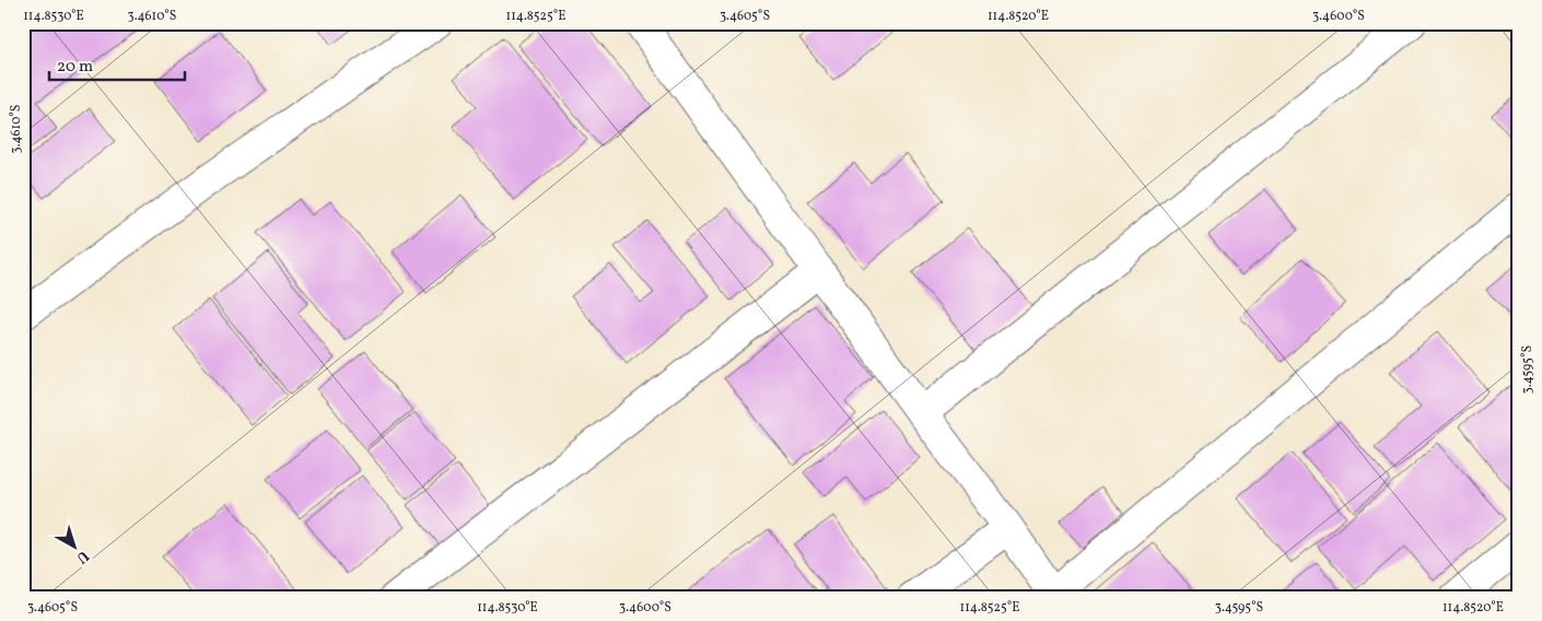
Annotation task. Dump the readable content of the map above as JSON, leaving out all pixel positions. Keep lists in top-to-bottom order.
{
  "scale_bar": "20 m",
  "north": "bottom right",
  "coordinates": [
    "114.8530°E",
    "3.4610°S",
    "114.8525°E",
    "3.4605°S",
    "114.8520°E",
    "3.4600°S",
    "3.4595°S"
  ]
}
